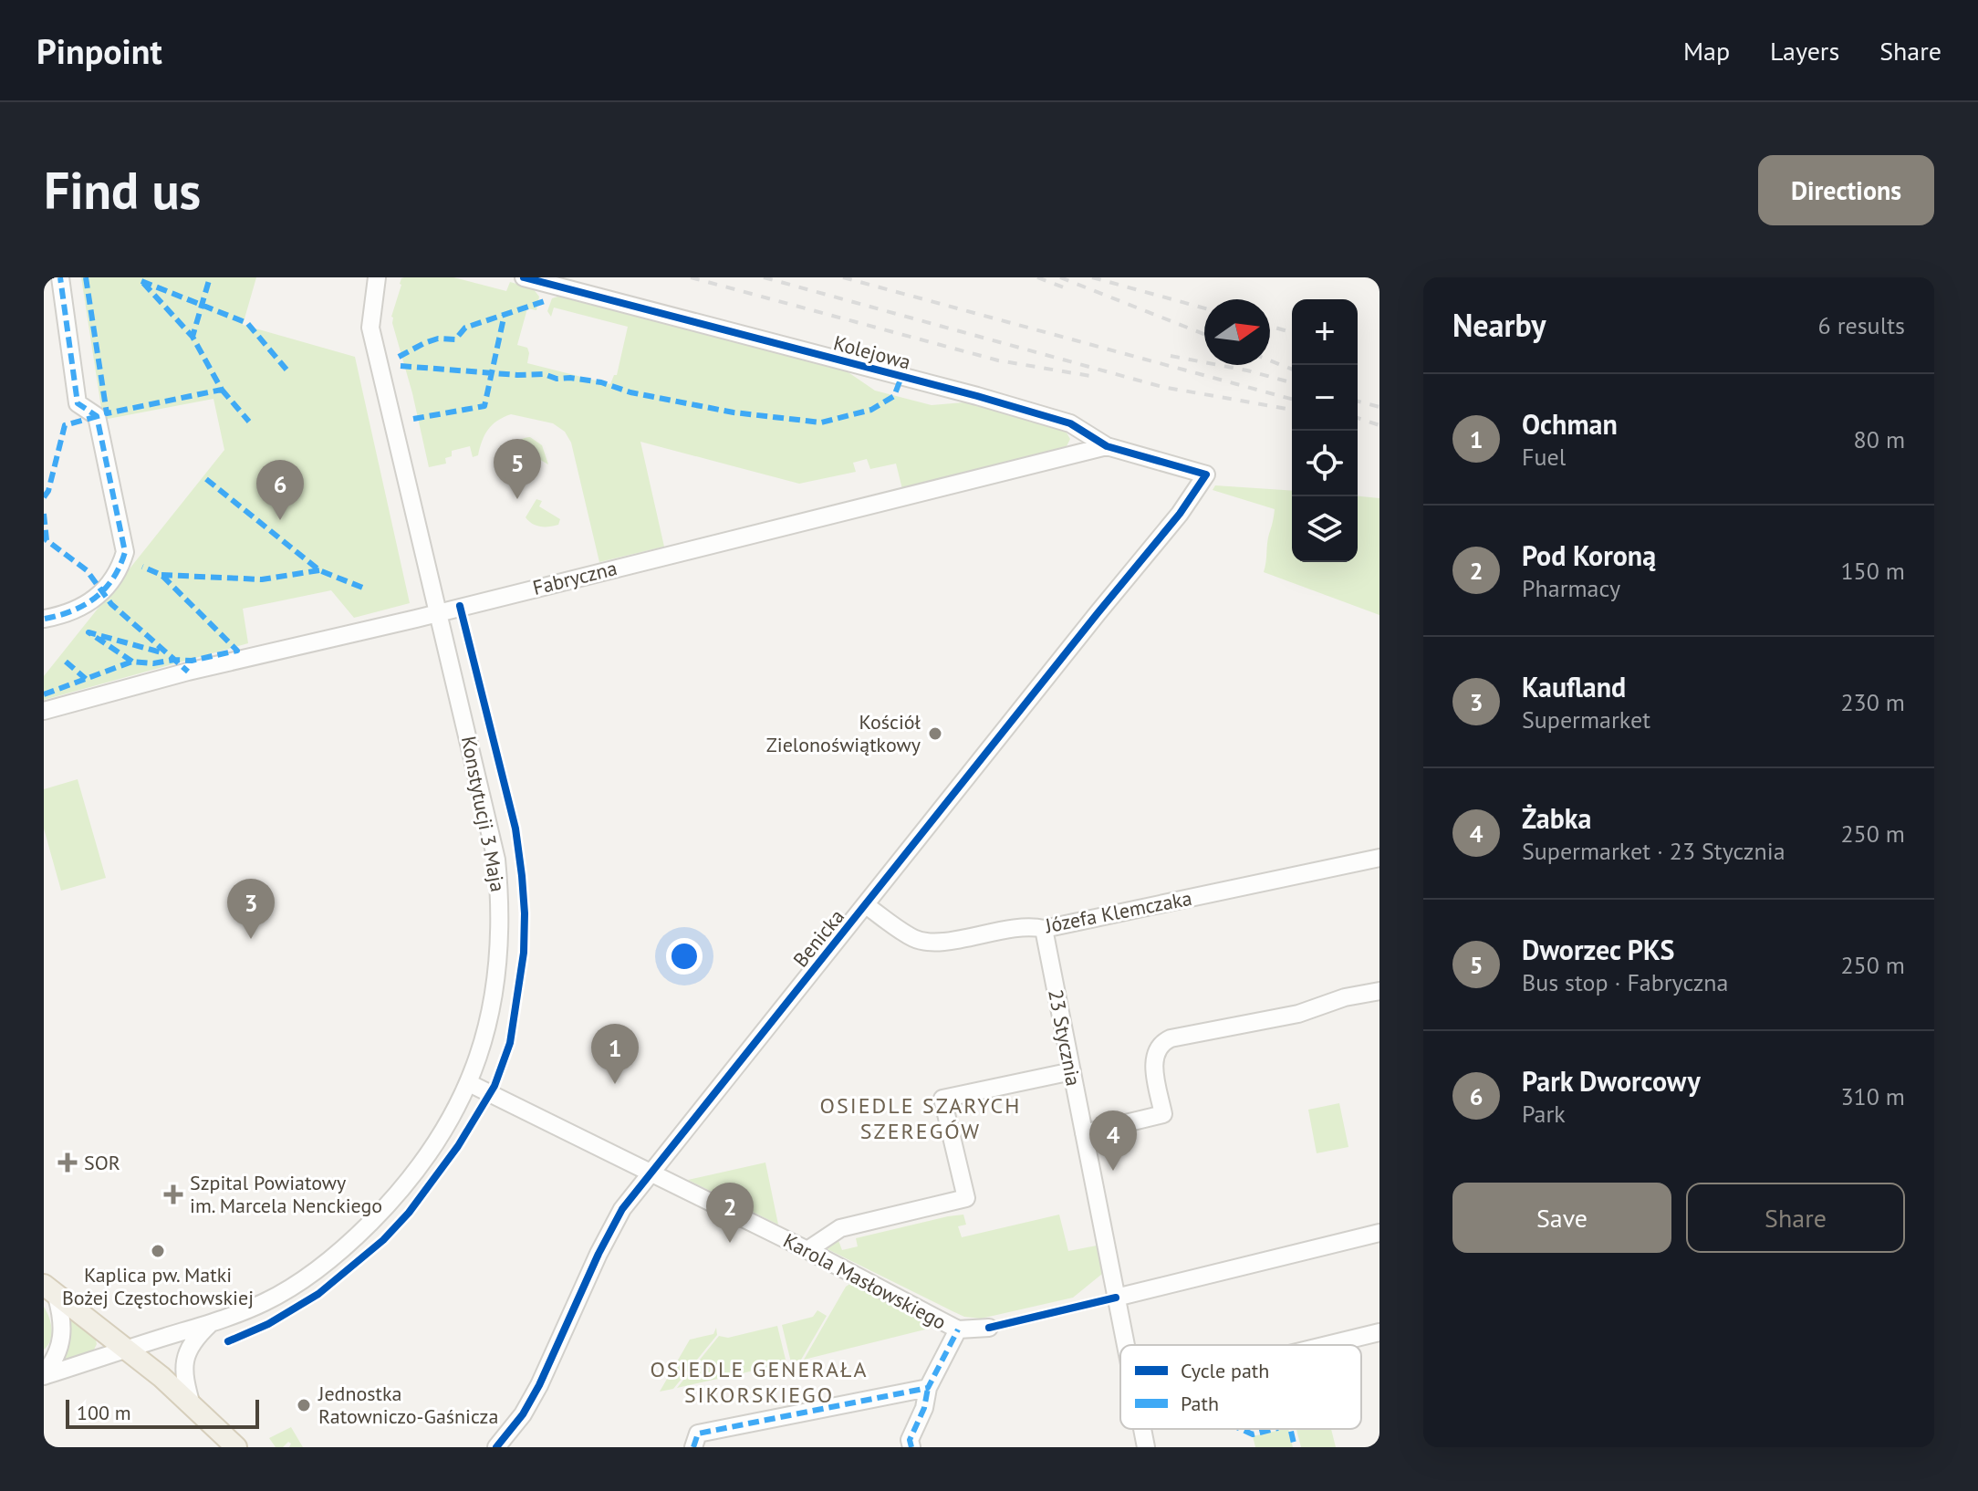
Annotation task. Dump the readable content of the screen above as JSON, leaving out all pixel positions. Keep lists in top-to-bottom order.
{
  "streets": {
    "street": [
      "Kolejowa",
      "Fabryczna",
      "Konstytucji 3 Maja",
      "Józefa Klemczaka",
      "Benicka",
      "23 Stycznia",
      "Karola Masłowskiego"
    ]
  },
  "crossings": [
    ["Kolejowa", "Fabryczna"],
    ["Kolejowa", "Benicka"],
    ["Fabryczna", "Konstytucji 3 Maja"],
    ["Konstytucji 3 Maja", "Karola Masłowskiego"],
    ["Józefa Klemczaka", "Benicka"],
    ["Józefa Klemczaka", "23 Stycznia"],
    ["Benicka", "Karola Masłowskiego"]
  ],
  "districts": ["OSIEDLE SZARYCH SZEREGÓW", "OSIEDLE GENERAŁA SIKORSKIEGO"],
  "places": {
    "other": ["Kościół Zielonoświątkowy", "Kaplica pw. Matki Bożej Częstochowskiej", "Jednostka Ratowniczo-Gaśnicza"],
    "health": ["SOR", "Szpital Powiatowy im. Marcela Nenckiego"]
  },
  "legend": ["Cycle path", "Path"],
  "scale_bar": "100 m",
  "north": "right",
  "page": {
    "header": "Pinpoint",
    "nav": ["Map", "Layers", "Share"],
    "buttons": [
      "Directions",
      ["Save", "Share"]
    ],
    "title": "Find us",
    "heading": ["Nearby", "6 results"],
    "map_buttons": ["+", "−"],
    "list": [
      {
        "mark": "1",
        "name": "Ochman",
        "note": "Fuel",
        "value": "80 m"
      },
      {
        "mark": "2",
        "name": "Pod Koroną",
        "note": "Pharmacy",
        "value": "150 m"
      },
      {
        "mark": "3",
        "name": "Kaufland",
        "note": "Supermarket",
        "value": "230 m"
      },
      {
        "mark": "4",
        "name": "Żabka",
        "note": "Supermarket · 23 Stycznia",
        "value": "250 m"
      },
      {
        "mark": "5",
        "name": "Dworzec PKS",
        "note": "Bus stop · Fabryczna",
        "value": "250 m"
      },
      {
        "mark": "6",
        "name": "Park Dworcowy",
        "note": "Park",
        "value": "310 m"
      }
    ],
    "pins": [
      "5",
      "6",
      "3",
      "1",
      "4",
      "2"
    ],
    "scale": "100 m"
  }
}
